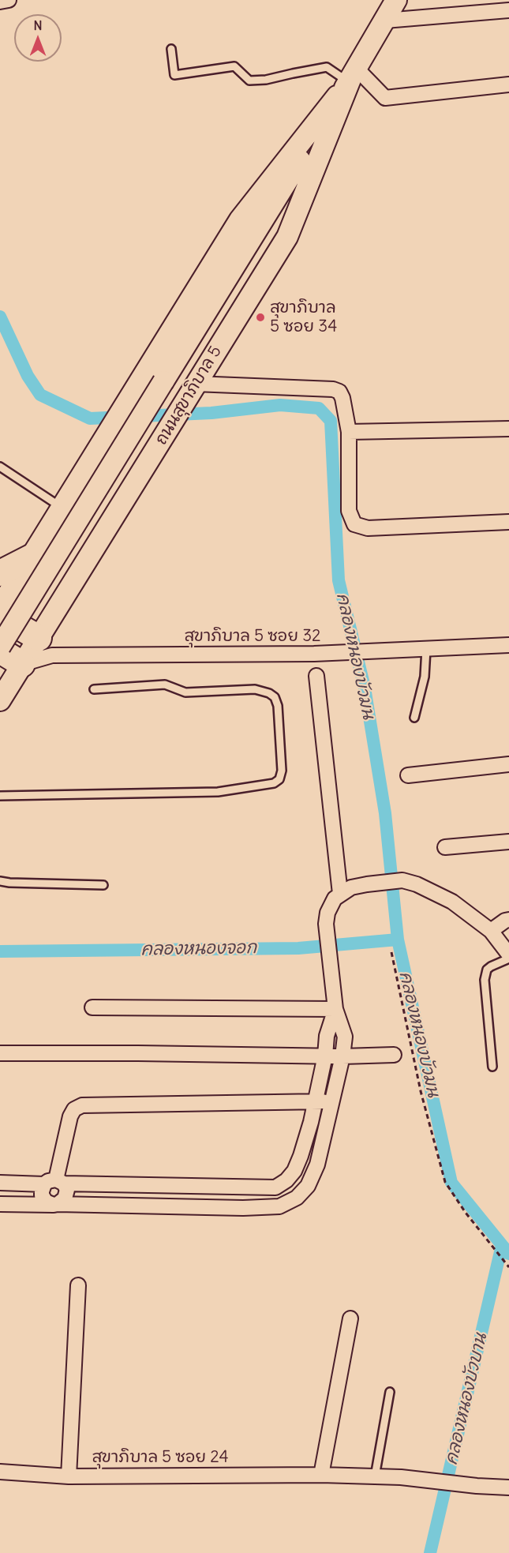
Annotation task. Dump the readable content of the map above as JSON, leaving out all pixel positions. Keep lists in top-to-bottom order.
{
  "streets": {
    "main road": ["ถนนสุขาภิบาล 5"],
    "street": ["สุขาภิบาล 5 ซอย 32", "สุขาภิบาล 5 ซอย 24"]
  },
  "crossings": [
    ["ถนนสุขาภิบาล 5", "สุขาภิบาล 5 ซอย 32"]
  ],
  "water": ["คลองหนองบัวมน", "คลองหนองจอก", "คลองหนองบัวบาน"],
  "places": ["สุขาภิบาล 5 ซอย 34"],
  "north": "top"
}
